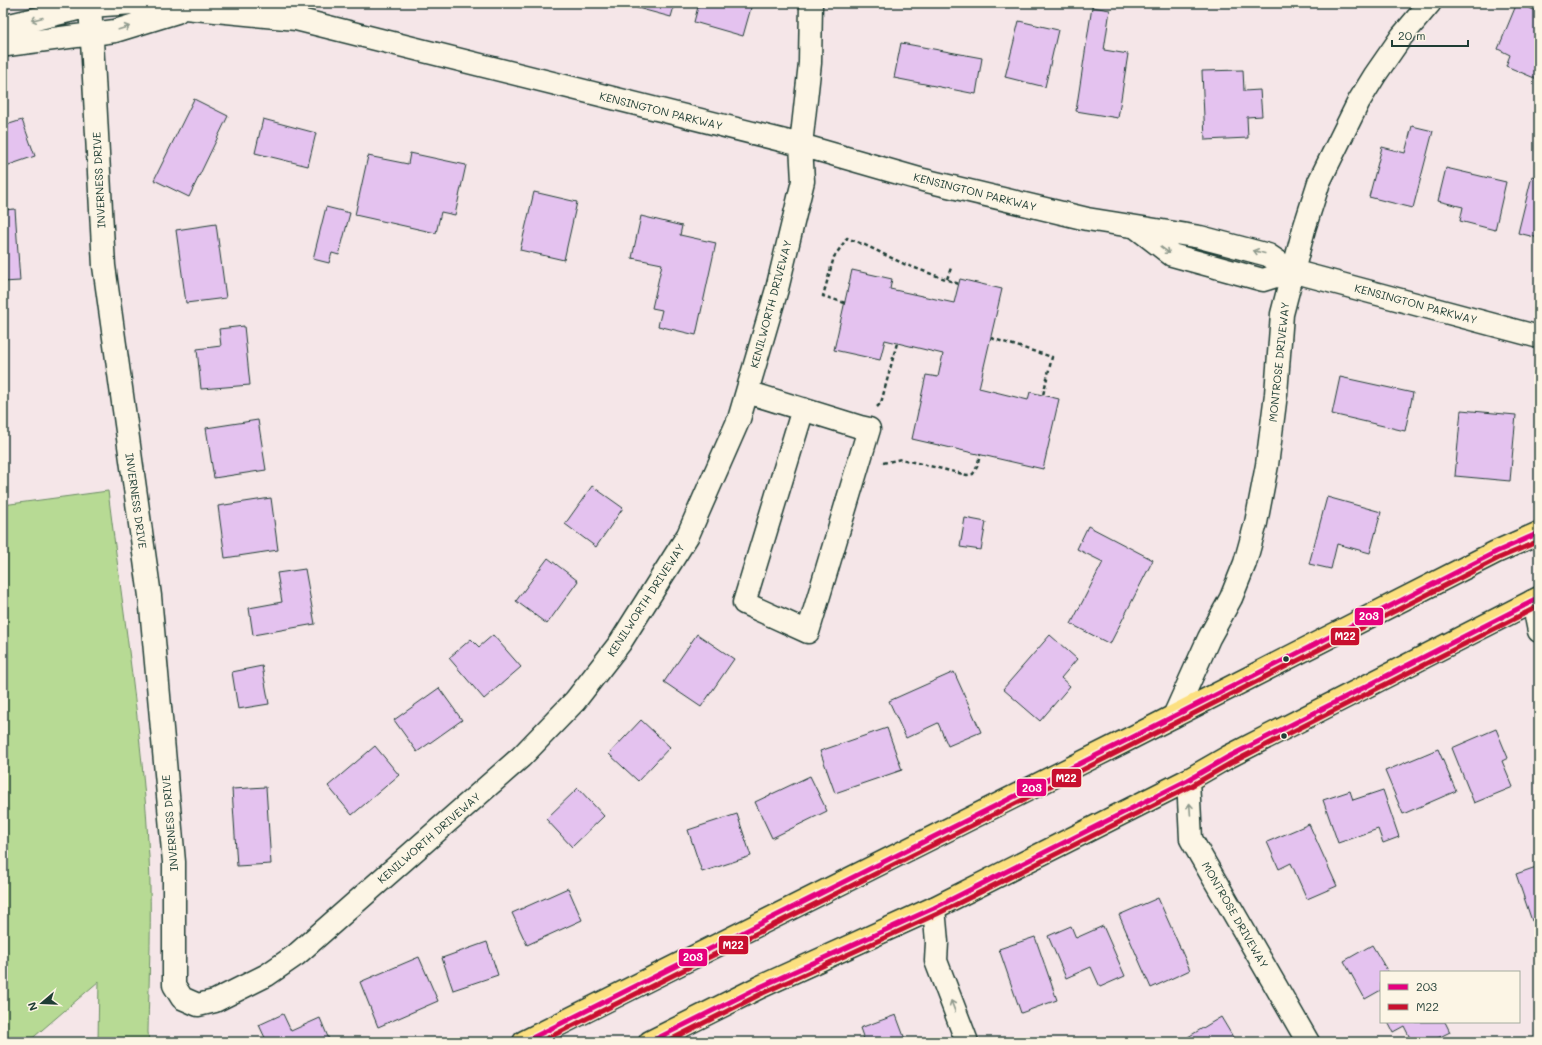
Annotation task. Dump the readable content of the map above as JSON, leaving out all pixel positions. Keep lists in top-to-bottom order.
{
  "streets": {
    "street": [
      "KENSINGTON PARKWAY",
      "INVERNESS DRIVE",
      "KENILWORTH DRIVEWAY",
      "MONTROSE DRIVEWAY"
    ]
  },
  "crossings": [
    ["KENSINGTON PARKWAY", "INVERNESS DRIVE"],
    ["KENSINGTON PARKWAY", "KENILWORTH DRIVEWAY"],
    ["KENSINGTON PARKWAY", "MONTROSE DRIVEWAY"],
    ["INVERNESS DRIVE", "KENILWORTH DRIVEWAY"]
  ],
  "lines": ["transit line 203", "transit line M22"],
  "legend": ["203", "M22"],
  "scale_bar": "20 m",
  "north": "left"
}
